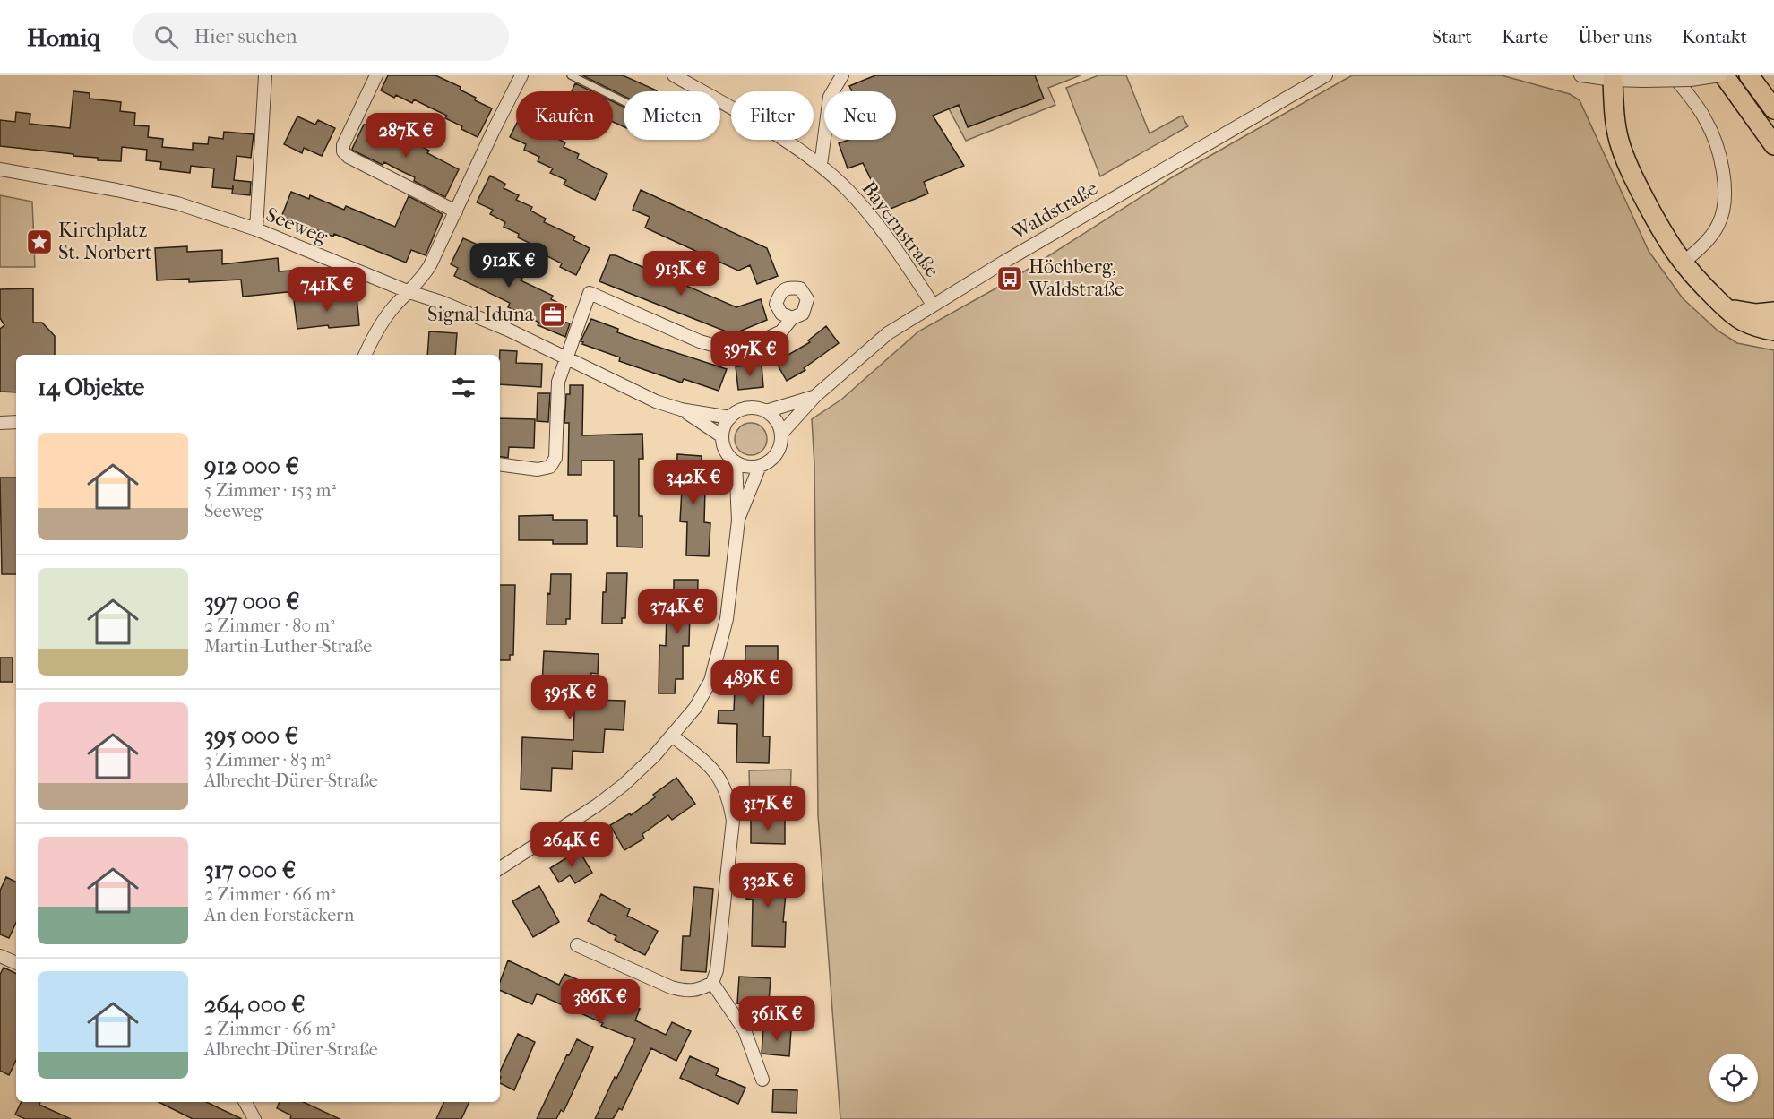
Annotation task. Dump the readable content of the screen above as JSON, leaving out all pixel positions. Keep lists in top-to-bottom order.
{
  "streets": {
    "street": ["Waldstraße", "Seeweg", "Bayernstraße"]
  },
  "crossings": [
    ["Waldstraße", "Seeweg"],
    ["Waldstraße", "Bayernstraße"]
  ],
  "places": {
    "place": ["Kirchplatz St. Norbert"],
    "bus stop": ["Höchberg, Waldstraße"],
    "office": ["Signal Iduna"]
  },
  "page": {
    "header": "Homiq",
    "search": "Hier suchen",
    "nav": [
      "Start",
      "Karte",
      "Über uns",
      "Kontakt"
    ],
    "chip": [
      "Kaufen",
      "Mieten",
      "Filter",
      "Neu"
    ],
    "price": [
      "287K €",
      "912K €",
      "913K €",
      "741K €",
      "397K €",
      "342K €",
      "374K €",
      "489K €",
      "395K €",
      "317K €",
      "264K €",
      "332K €",
      "386K €",
      "361K €"
    ],
    "heading": "14 Objekte",
    "list": [
      {
        "name": "912 000 €",
        "note": "5 Zimmer · 153 m² · Seeweg"
      },
      {
        "name": "397 000 €",
        "note": "2 Zimmer · 80 m² · Martin-Luther-Straße"
      },
      {
        "name": "395 000 €",
        "note": "3 Zimmer · 83 m² · Albrecht-Dürer-Straße"
      },
      {
        "name": "317 000 €",
        "note": "2 Zimmer · 66 m² · An den Forstäckern"
      },
      {
        "name": "264 000 €",
        "note": "2 Zimmer · 66 m² · Albrecht-Dürer-Straße"
      }
    ]
  }
}
